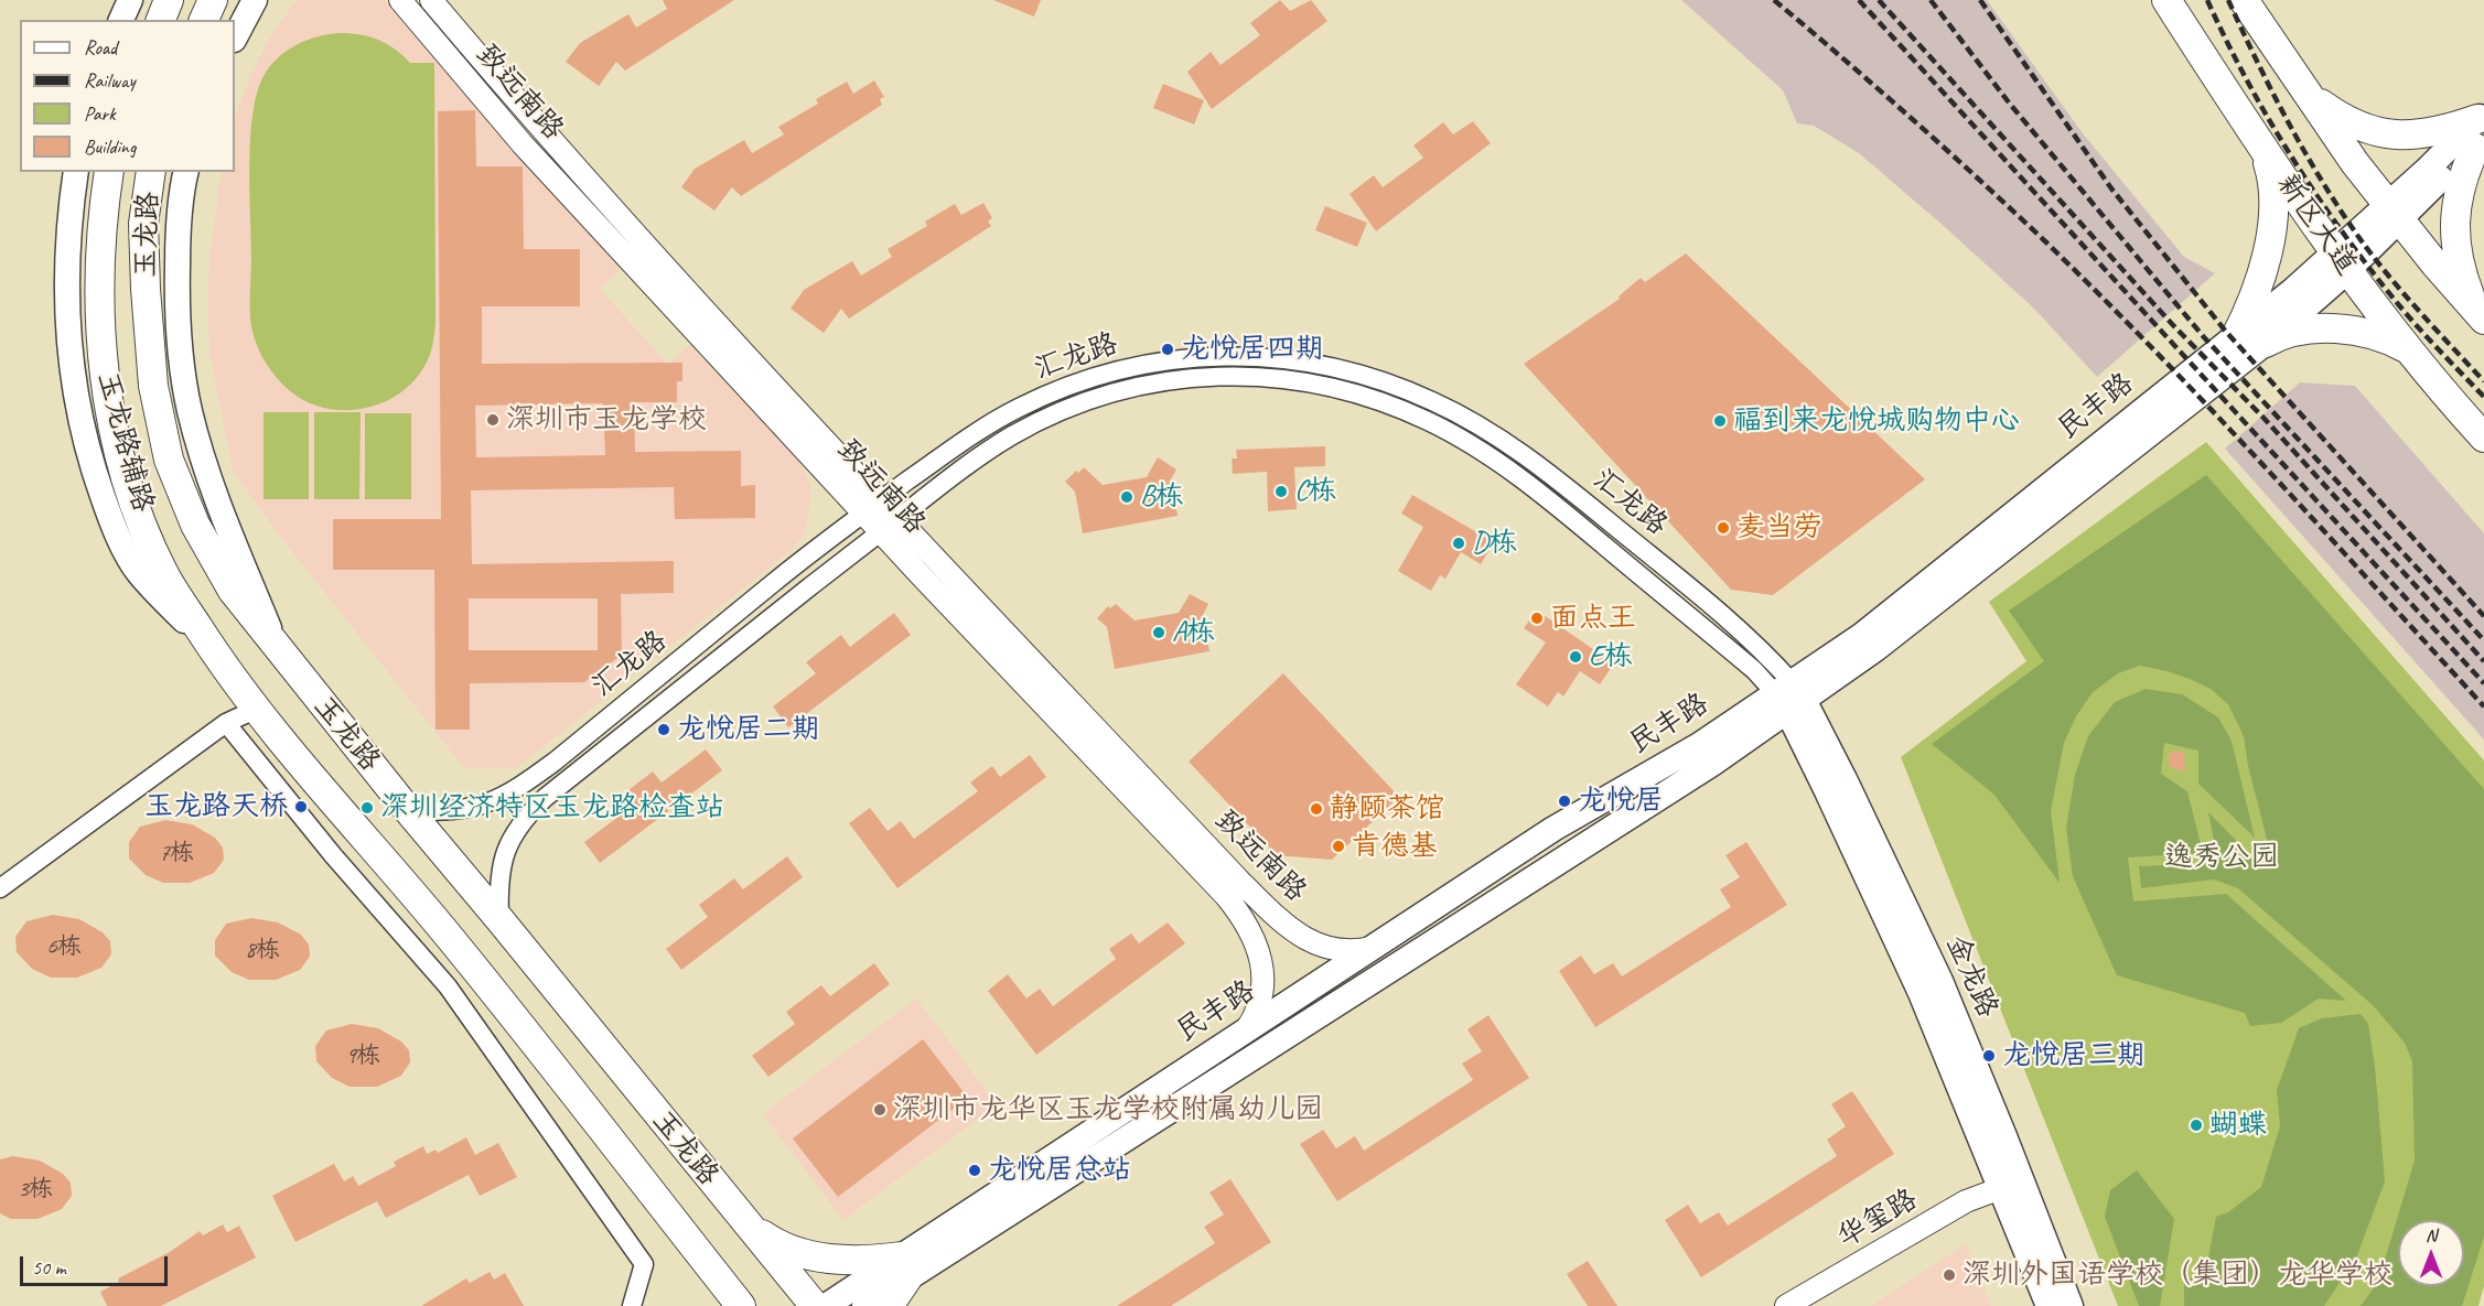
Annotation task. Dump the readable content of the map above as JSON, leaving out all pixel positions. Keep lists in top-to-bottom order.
{
  "streets": {
    "main road": [
      "新区大道",
      "玉龙路",
      "民丰路",
      "玉龙路辅路",
      "金龙路"
    ],
    "street": ["致远南路", "汇龙路", "华玺路"]
  },
  "crossings": [
    ["致远南路", "汇龙路"],
    ["致远南路", "民丰路"],
    ["新区大道", "民丰路"],
    ["玉龙路", "汇龙路"],
    ["玉龙路", "玉龙路辅路"],
    ["汇龙路", "民丰路"],
    ["汇龙路", "金龙路"],
    ["民丰路", "金龙路"],
    ["金龙路", "华玺路"]
  ],
  "parks": ["逸秀公园"],
  "places": [
    "龙悦居四期",
    "深圳市玉龙学校",
    "福到来龙悦城购物中心",
    "C栋",
    "B栋",
    "麦当劳",
    "D栋",
    "面点王",
    "A栋",
    "E栋",
    "龙悦居二期",
    "龙悦居",
    "玉龙路天桥",
    "深圳经济特区玉龙路检查站",
    "静颐茶馆",
    "肯德基",
    "龙悦居三期",
    "深圳市龙华区玉龙学校附属幼儿园",
    "蝴蝶",
    "龙悦居总站",
    "深圳外国语学校（集团）龙华学校"
  ],
  "house_numbers": [
    "7栋",
    "6栋",
    "8栋",
    "9栋",
    "3栋"
  ],
  "legend": [
    "Road",
    "Railway",
    "Park",
    "Building"
  ],
  "scale_bar": "50 m",
  "north": "top"
}
